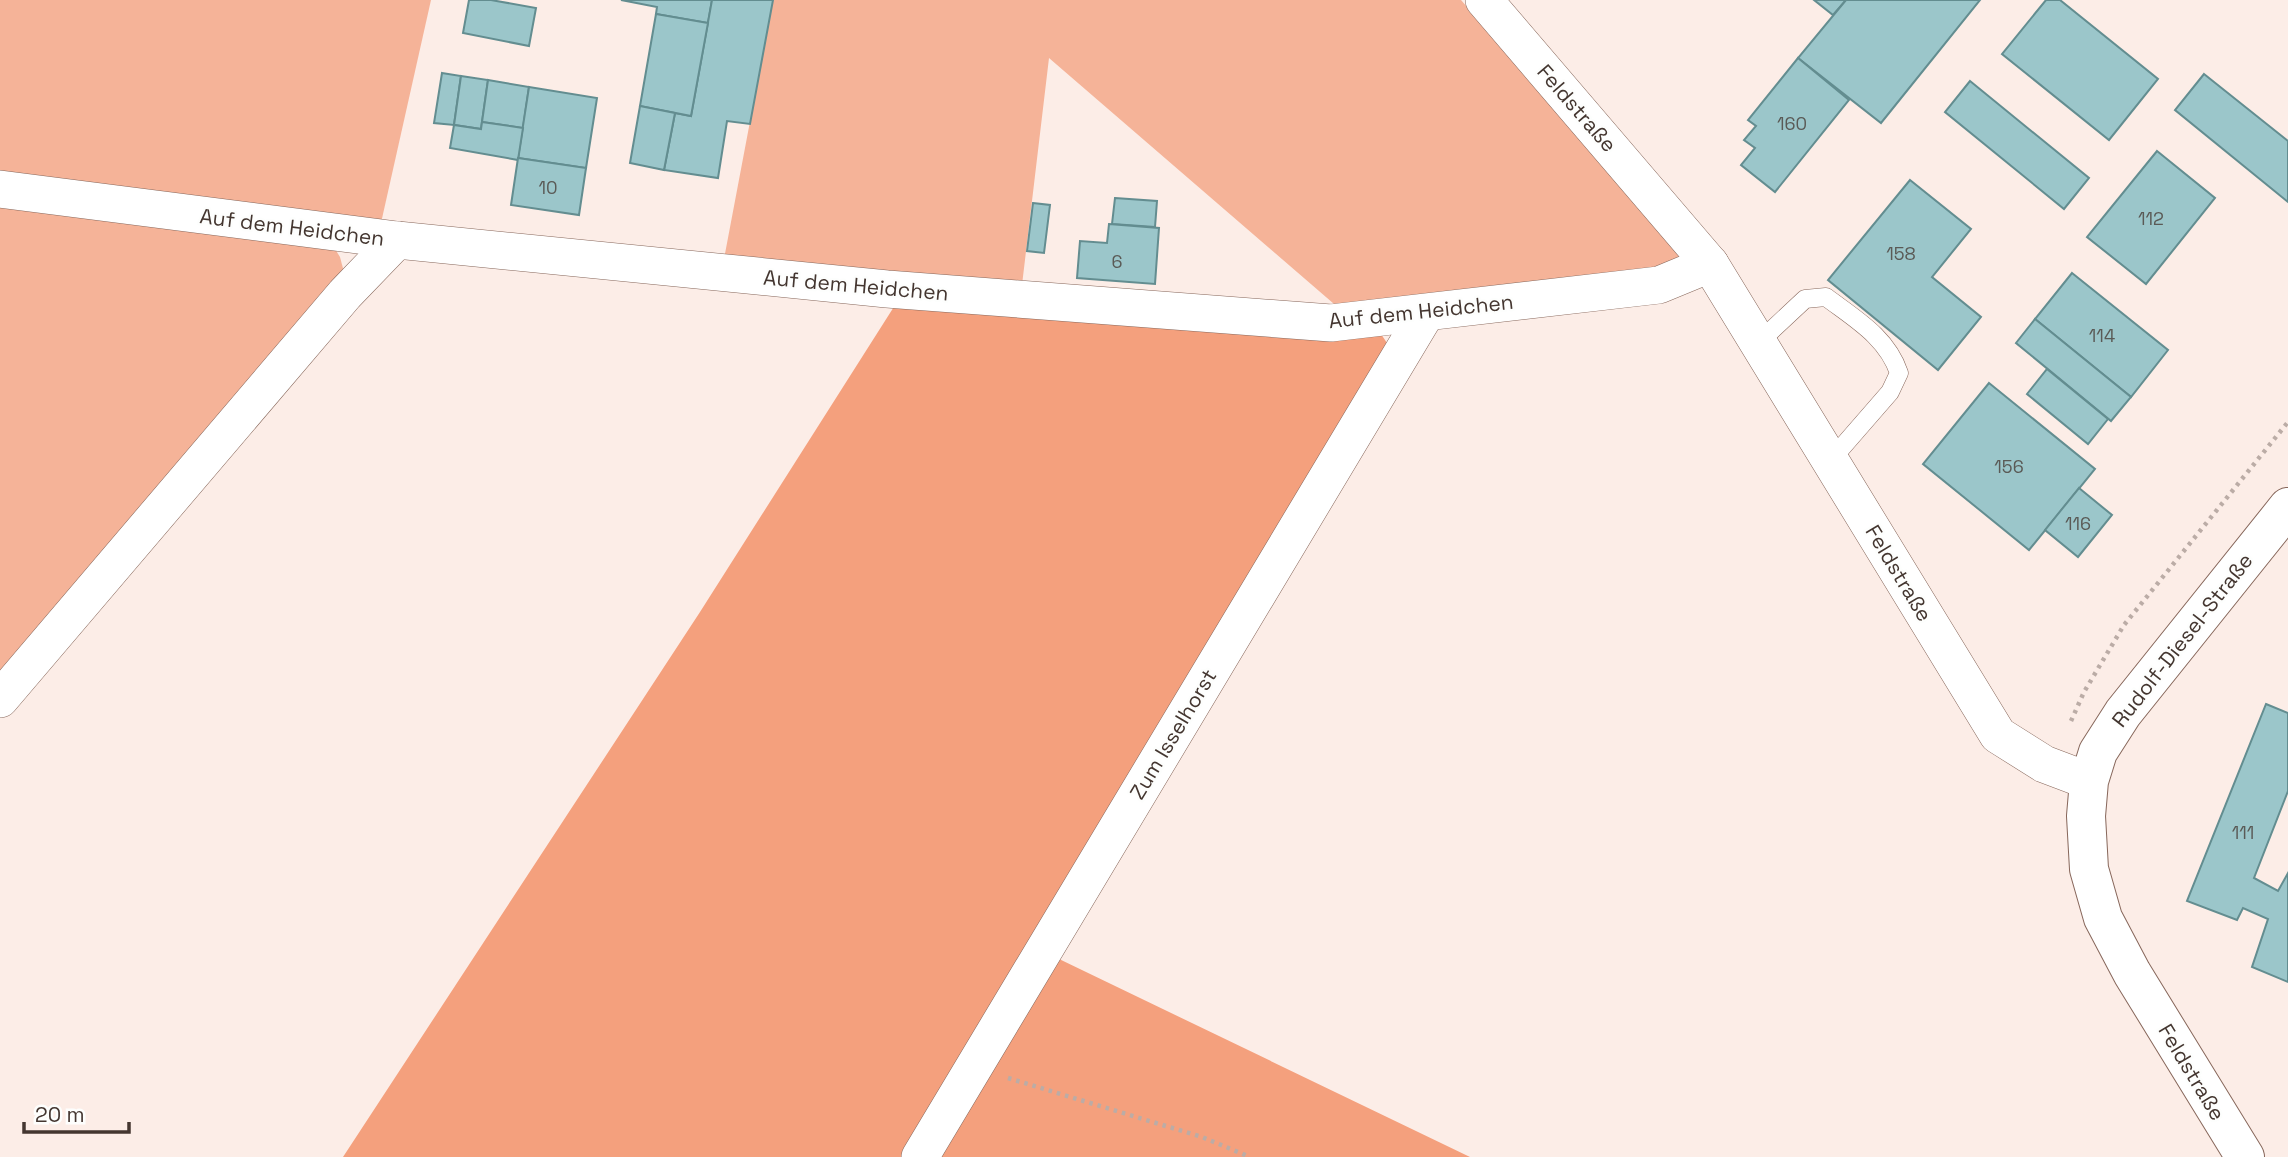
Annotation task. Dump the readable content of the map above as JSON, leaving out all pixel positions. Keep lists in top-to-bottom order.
{
  "streets": {
    "street": [
      "Feldstraße",
      "Auf dem Heidchen",
      "Rudolf-Diesel-Straße",
      "Zum Isselhorst"
    ]
  },
  "crossings": [
    ["Feldstraße", "Auf dem Heidchen"],
    ["Feldstraße", "Rudolf-Diesel-Straße"],
    ["Auf dem Heidchen", "Zum Isselhorst"]
  ],
  "house_numbers": [
    "160",
    "10",
    "112",
    "158",
    "6",
    "114",
    "156",
    "116",
    "111"
  ],
  "scale_bar": "20 m"
}
